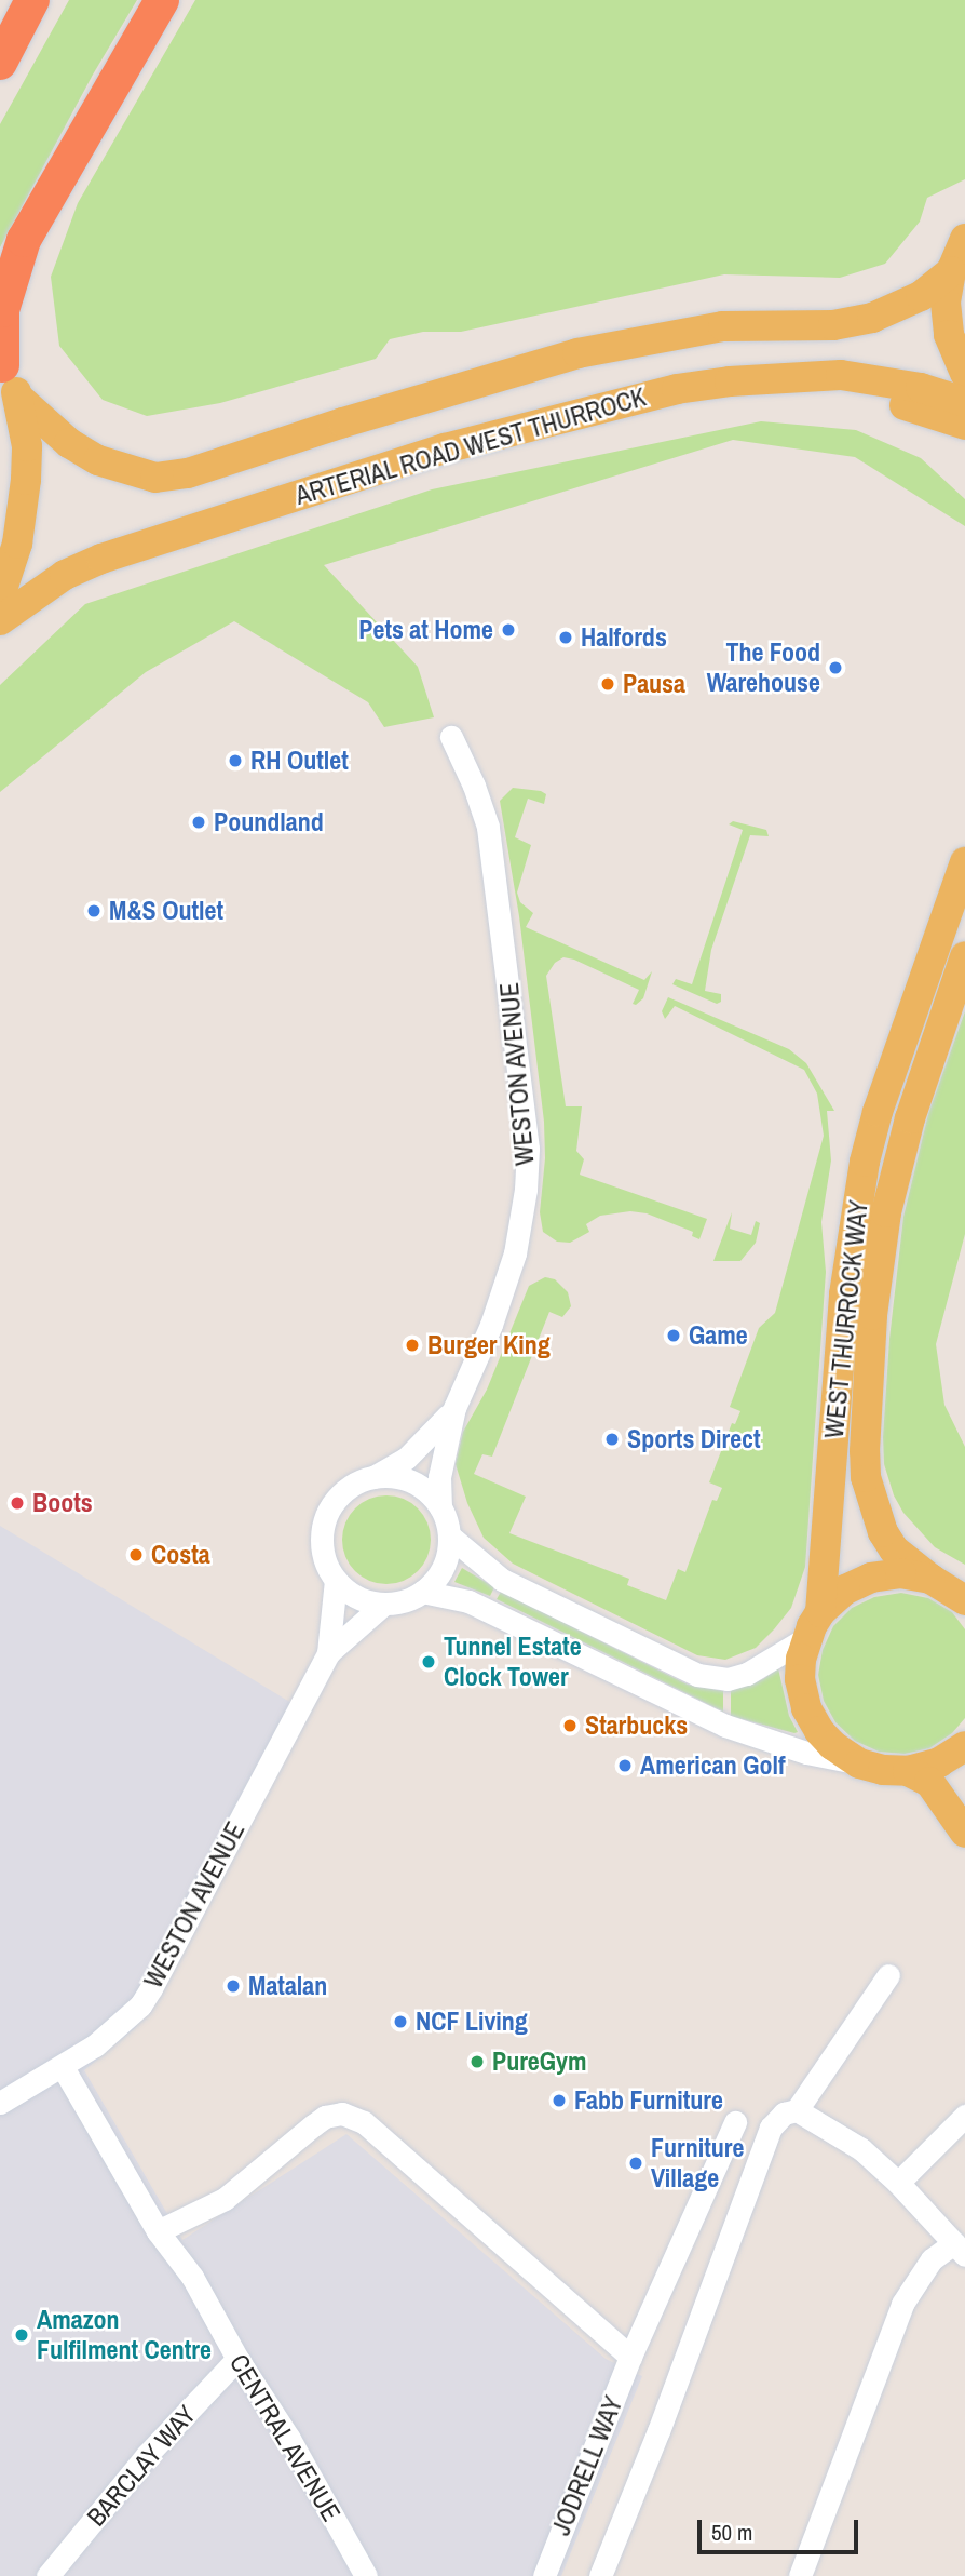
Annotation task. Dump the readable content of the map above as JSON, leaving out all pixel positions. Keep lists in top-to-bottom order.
{
  "streets": {
    "main road": ["ARTERIAL ROAD WEST THURROCK", "WEST THURROCK WAY"],
    "street": [
      "WESTON AVENUE",
      "CENTRAL AVENUE",
      "BARCLAY WAY",
      "JODRELL WAY"
    ]
  },
  "crossings": [
    ["WESTON AVENUE", "CENTRAL AVENUE"],
    ["CENTRAL AVENUE", "BARCLAY WAY"]
  ],
  "places": [
    "Pets at Home",
    "Halfords",
    "The Food Warehouse",
    "Pausa",
    "RH Outlet",
    "Poundland",
    "M&S Outlet",
    "Game",
    "Burger King",
    "Sports Direct",
    "Boots",
    "Costa",
    "Tunnel Estate Clock Tower",
    "Starbucks",
    "American Golf",
    "Matalan",
    "NCF Living",
    "PureGym",
    "Fabb Furniture",
    "Furniture Village",
    "Amazon Fulfilment Centre"
  ],
  "scale_bar": "50 m"
}
